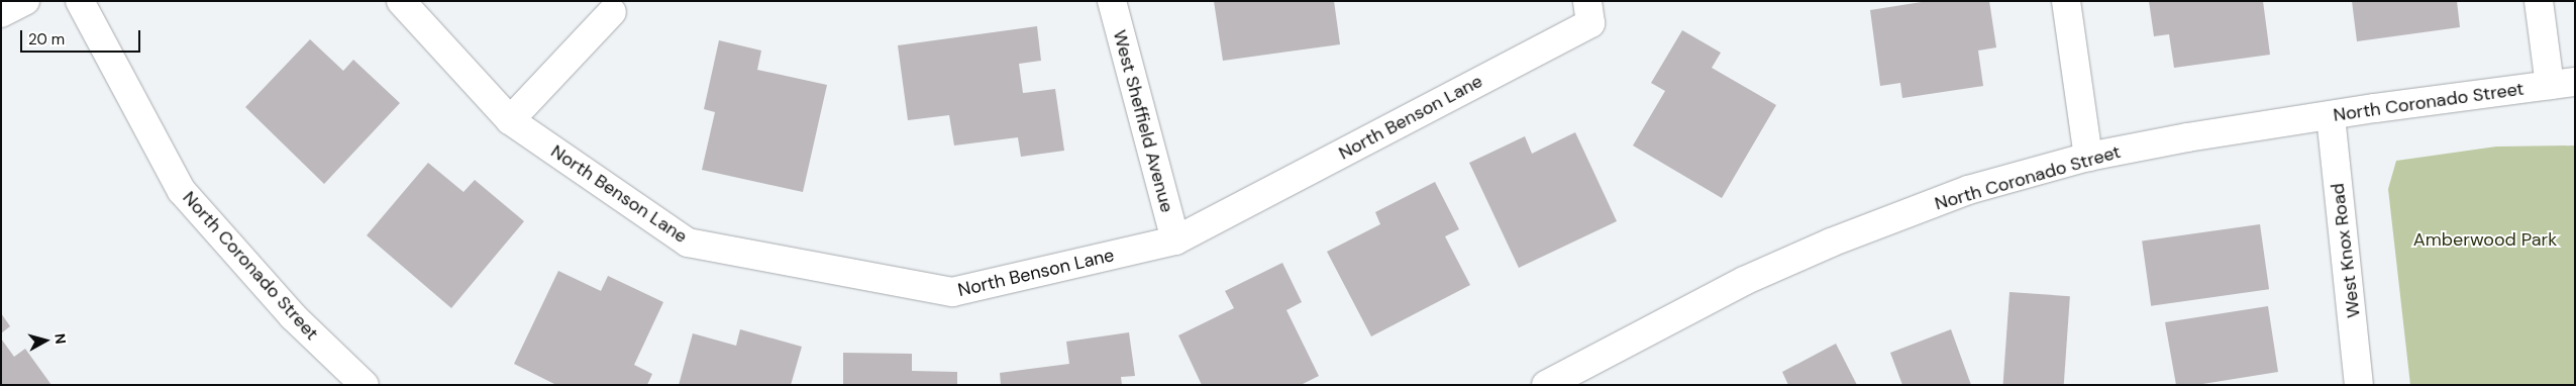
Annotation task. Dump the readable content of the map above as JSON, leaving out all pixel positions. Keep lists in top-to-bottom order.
{
  "streets": {
    "street": [
      "North Coronado Street",
      "North Benson Lane",
      "West Sheffield Avenue",
      "West Knox Road"
    ]
  },
  "crossings": [
    ["North Coronado Street", "West Knox Road"],
    ["North Benson Lane", "West Sheffield Avenue"]
  ],
  "parks": ["Amberwood Park"],
  "scale_bar": "20 m",
  "north": "right"
}
